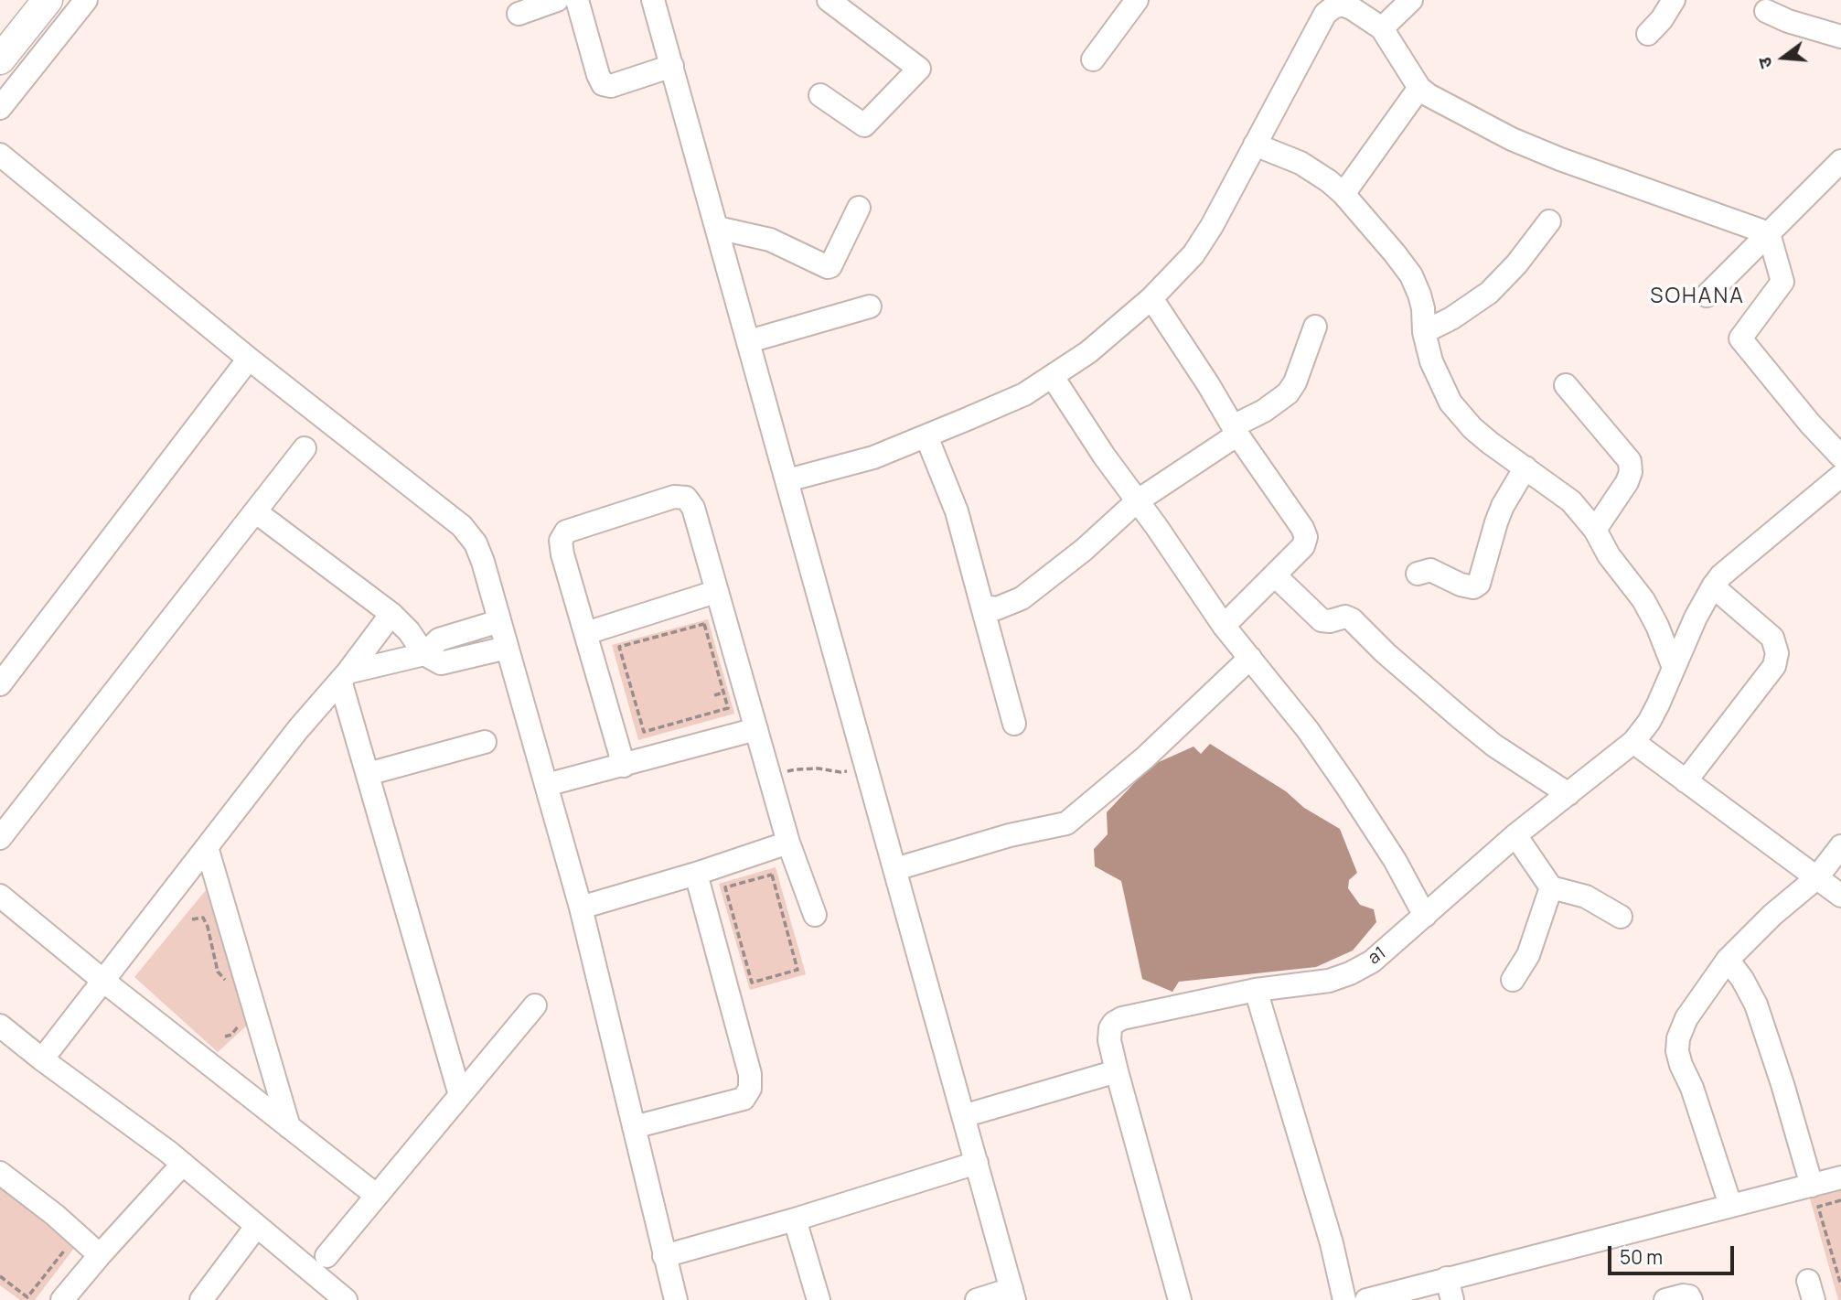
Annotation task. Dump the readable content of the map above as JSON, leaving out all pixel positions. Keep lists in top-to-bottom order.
{
  "streets": {
    "street": ["a1"]
  },
  "districts": ["SOHANA"],
  "scale_bar": "50 m",
  "north": "left"
}
